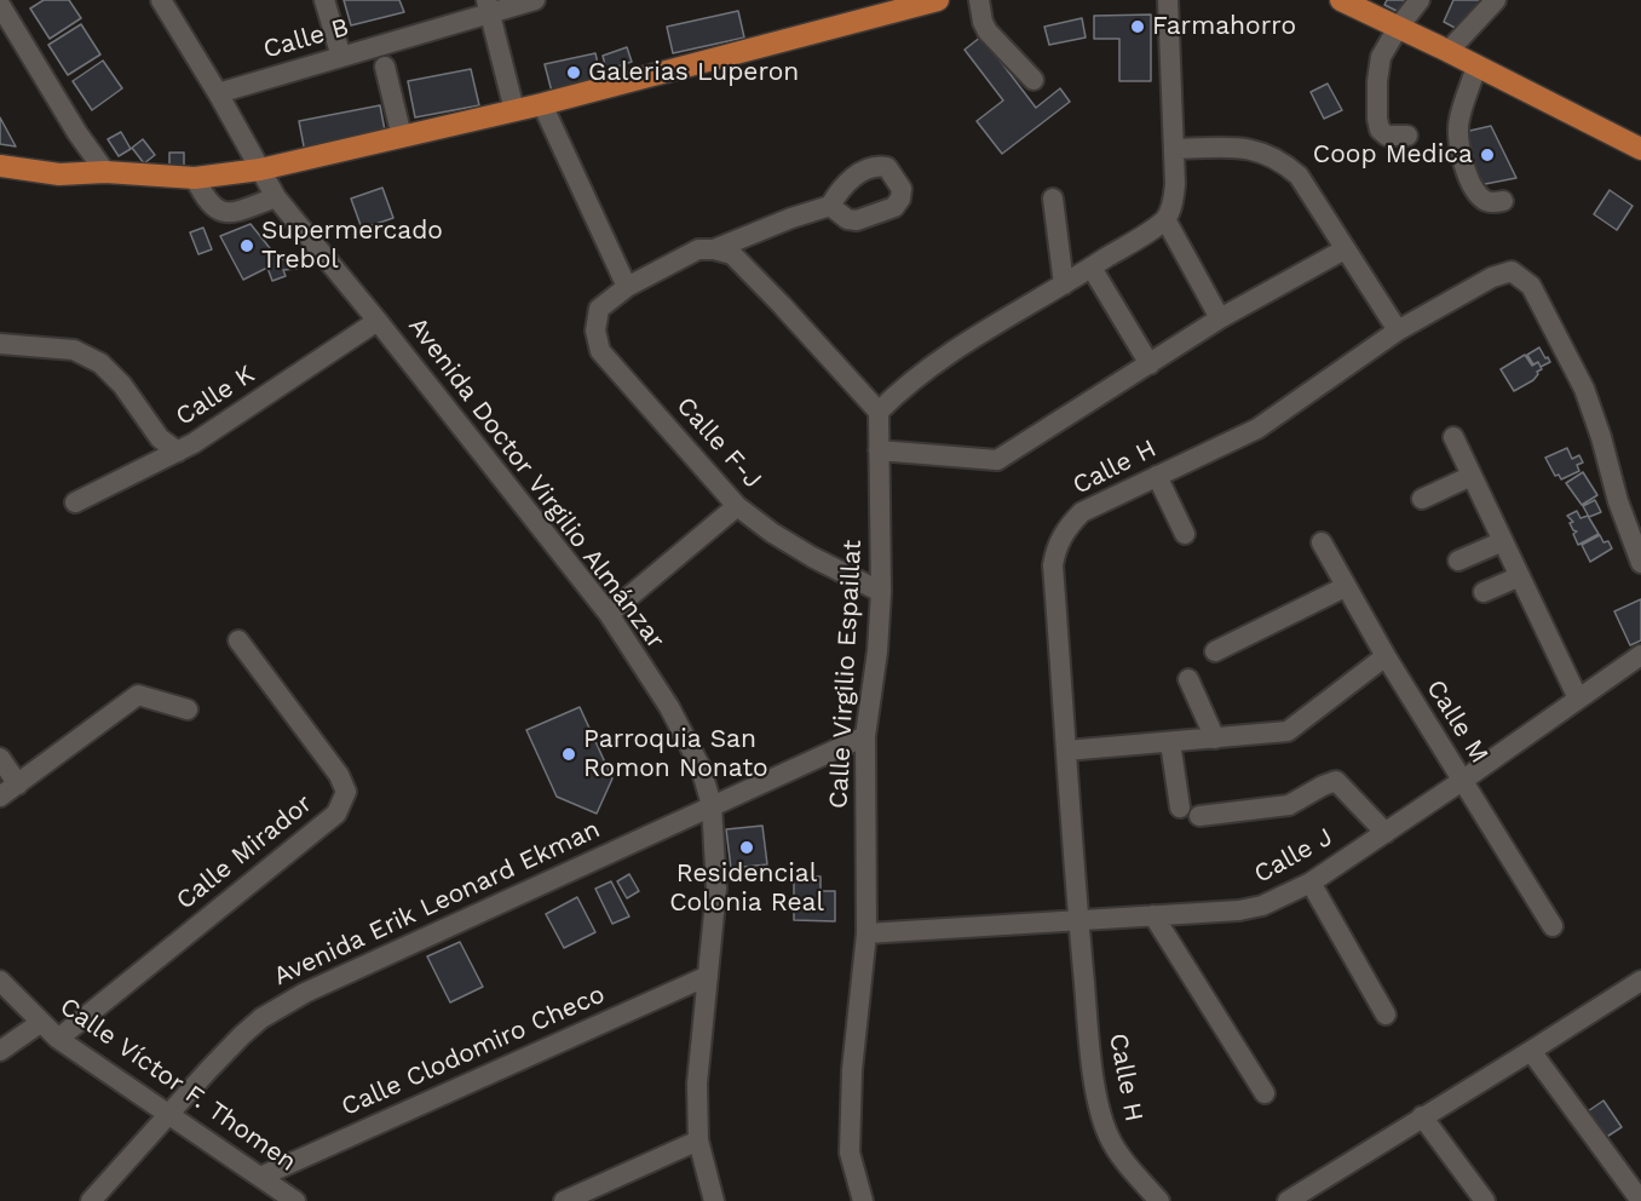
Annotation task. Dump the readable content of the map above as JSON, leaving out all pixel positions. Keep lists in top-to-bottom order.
{
  "streets": {
    "street": [
      "Calle B",
      "Calle K",
      "Calle F-J",
      "Calle H",
      "Avenida Doctor Virgilio Almánzar",
      "Calle Virgilio Espaillat",
      "Calle M",
      "Calle Mirador",
      "Calle J",
      "Avenida Erik Leonard Ekman",
      "Calle Clodomiro Checo",
      "Calle Víctor F. Thomen"
    ]
  },
  "crossings": [
    ["Calle B", "Avenida Doctor Virgilio Almánzar"],
    ["Calle K", "Avenida Doctor Virgilio Almánzar"],
    ["Calle F-J", "Calle Virgilio Espaillat"],
    ["Calle H", "Calle J"],
    ["Avenida Doctor Virgilio Almánzar", "Avenida Erik Leonard Ekman"],
    ["Avenida Doctor Virgilio Almánzar", "Calle Clodomiro Checo"],
    ["Calle Virgilio Espaillat", "Calle J"],
    ["Calle Virgilio Espaillat", "Avenida Erik Leonard Ekman"],
    ["Calle M", "Calle J"],
    ["Calle Mirador", "Calle Víctor F. Thomen"],
    ["Avenida Erik Leonard Ekman", "Calle Víctor F. Thomen"],
    ["Calle Clodomiro Checo", "Calle Víctor F. Thomen"]
  ],
  "places": [
    "Farmahorro",
    "Galerias Luperon",
    "Coop Medica",
    "Supermercado Trebol",
    "Parroquia San Romon Nonato",
    "Residencial Colonia Real"
  ]
}
